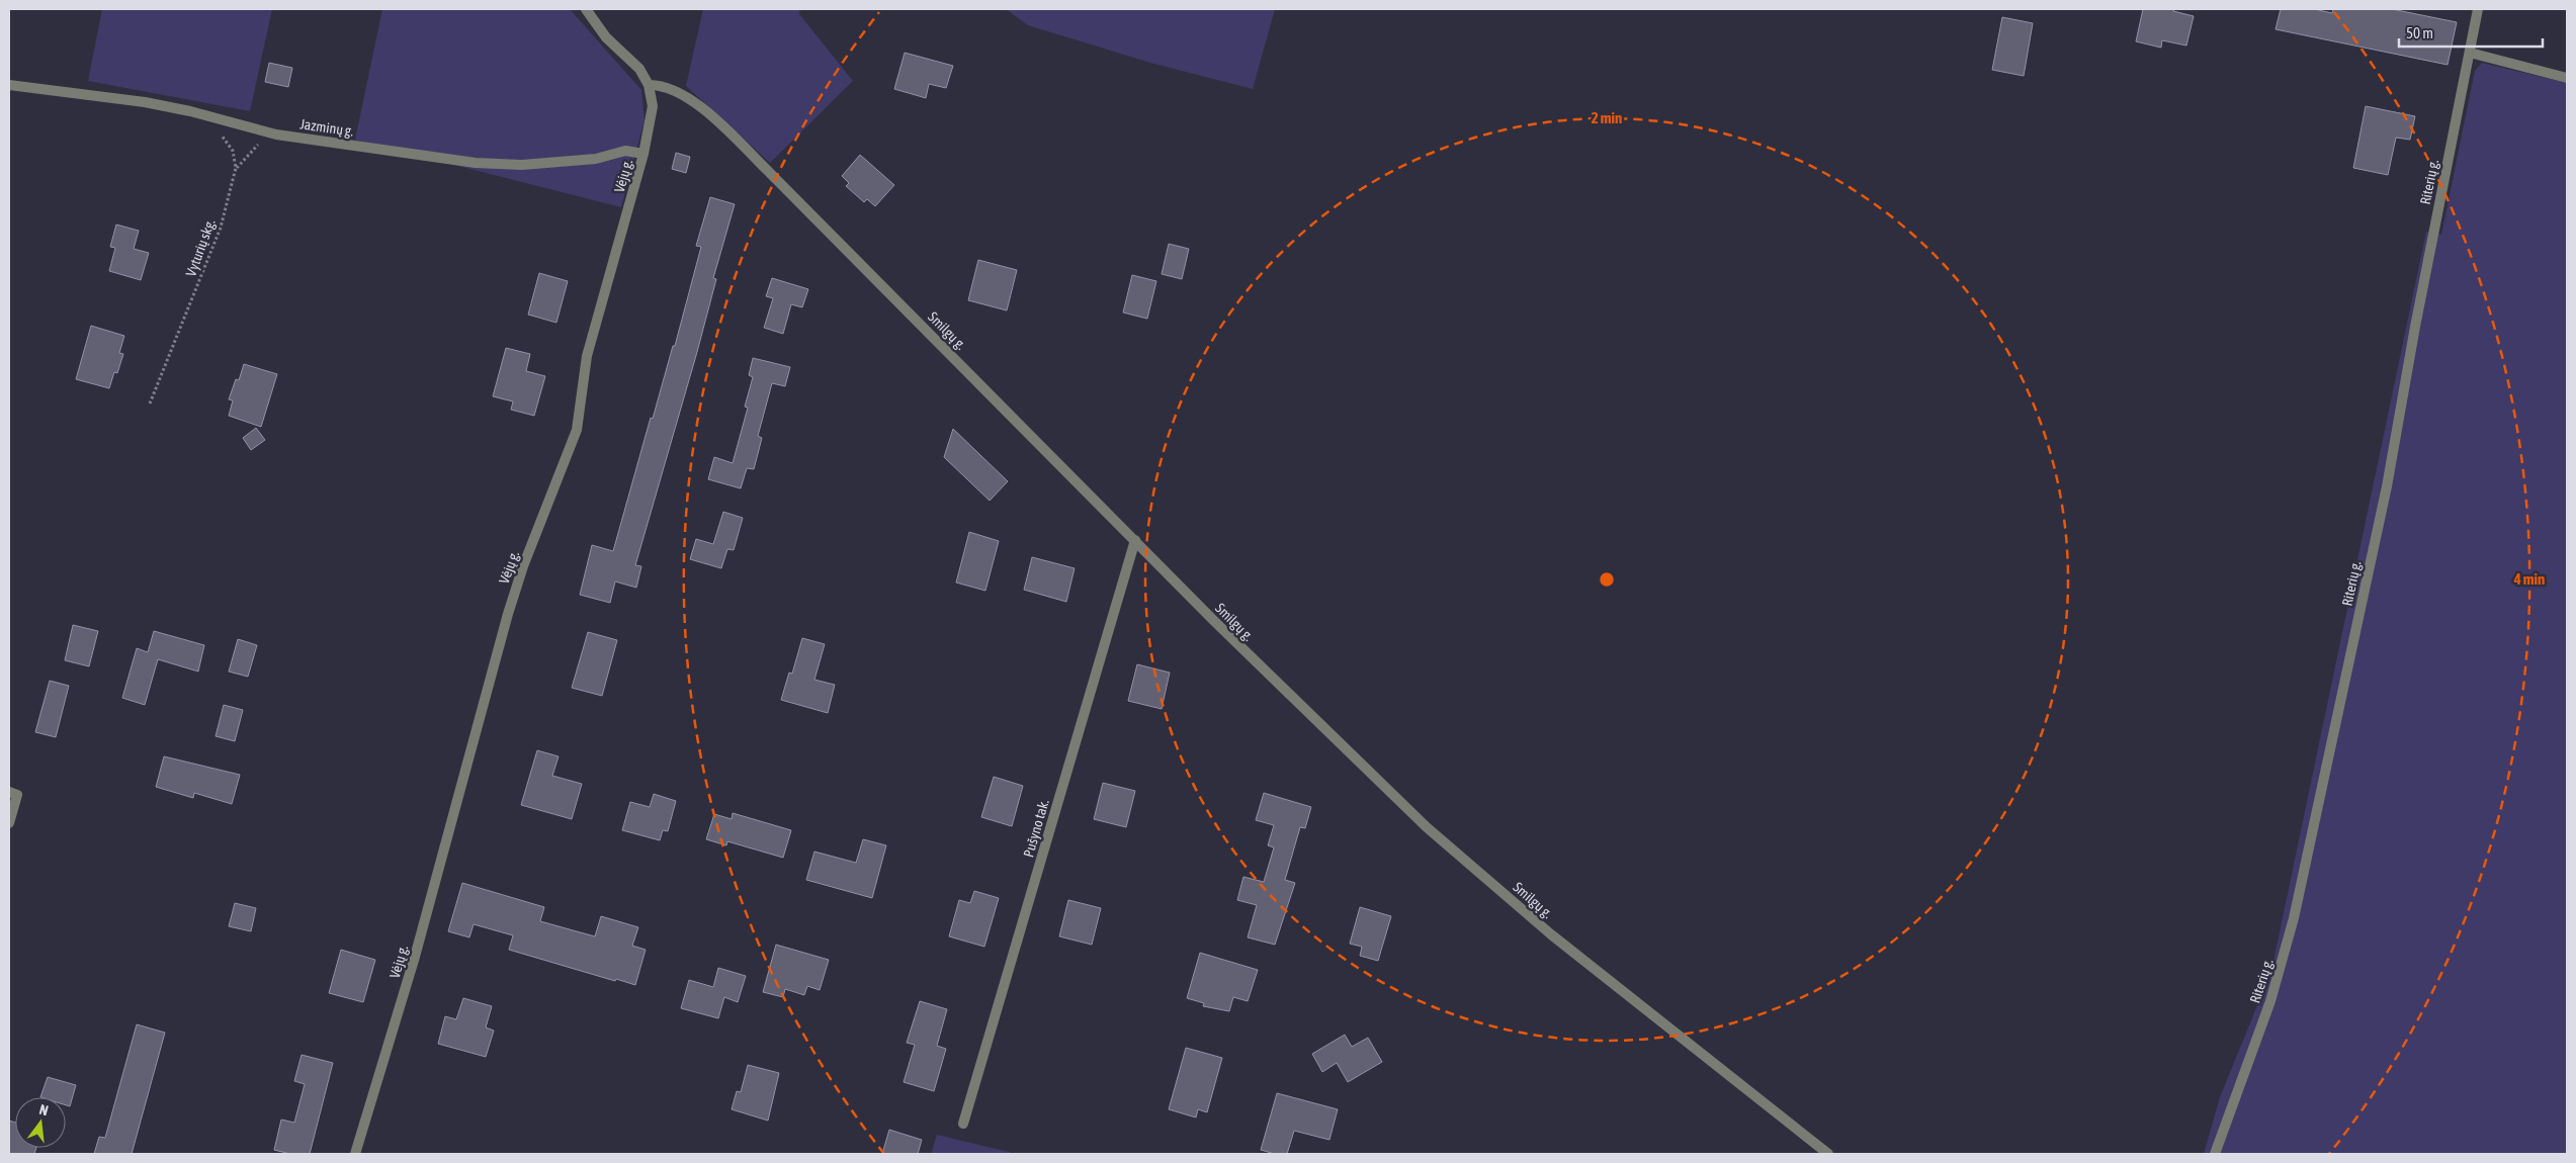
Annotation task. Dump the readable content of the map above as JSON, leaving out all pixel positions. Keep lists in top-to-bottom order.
{
  "streets": {
    "street": [
      "Jazminų g.",
      "Vėjų g.",
      "Riterių g.",
      "Smilgų g.",
      "Pušyno tak."
    ],
    "path": ["Vyturių skg."]
  },
  "crossings": [
    ["Jazminų g.", "Vėjų g."],
    ["Vėjų g.", "Smilgų g."],
    ["Smilgų g.", "Pušyno tak."]
  ],
  "scale_bar": "50 m",
  "north": "top",
  "rings": ["2 min", "4 min"]
}
